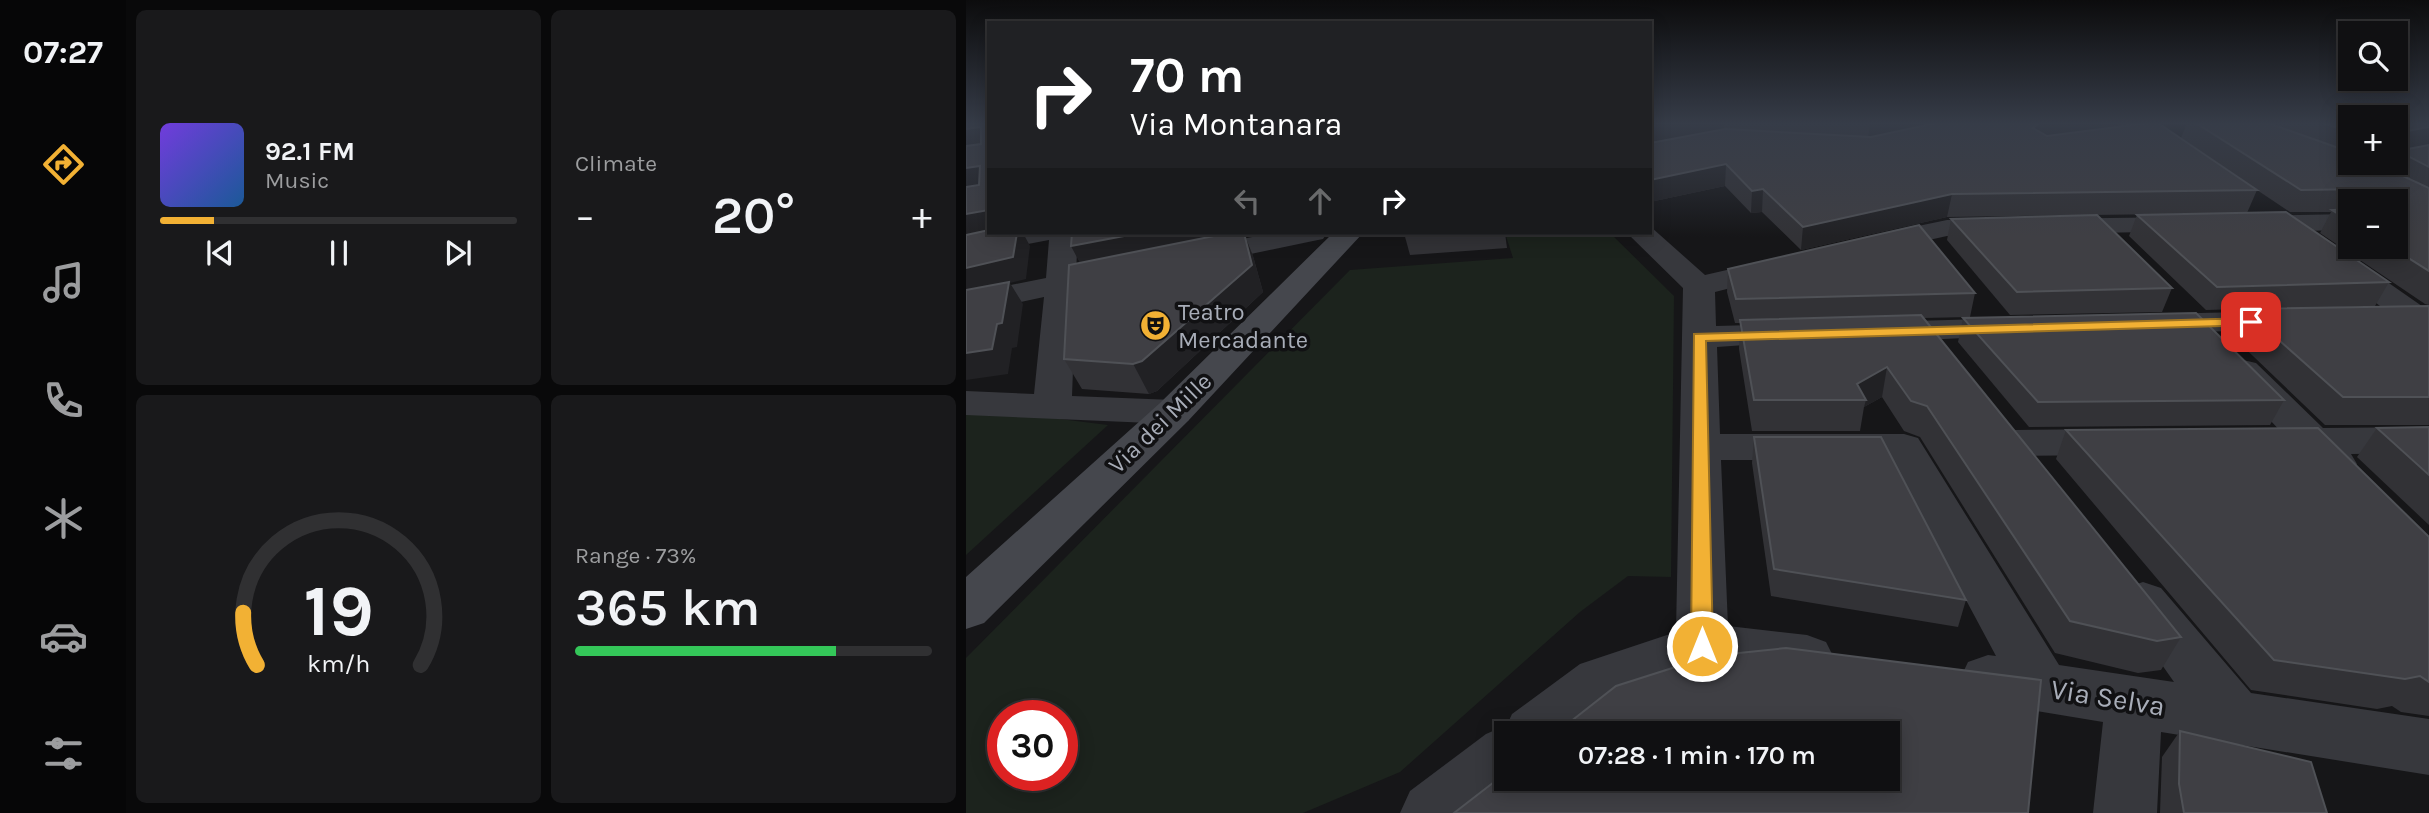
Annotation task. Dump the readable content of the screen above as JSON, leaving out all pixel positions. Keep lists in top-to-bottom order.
{
  "streets": {
    "street": ["Via dei Mille", "Via Selva"]
  },
  "places": {
    "theatre": ["Teatro Mercadante"]
  },
  "page": {
    "tabs": "07:27",
    "tile": [
      "Climate",
      ["Range · 73%", "365 km"]
    ],
    "map_buttons": ["+", "−"],
    "turn": ["70 m", "Via Montanara"],
    "song": ["92.1 FM", "Music"],
    "heat": ["−", "20°", "+"],
    "limit": "30",
    "trip": "07:28 · 1 min · 170 m",
    "gauge": ["19", "km/h"]
  }
}
